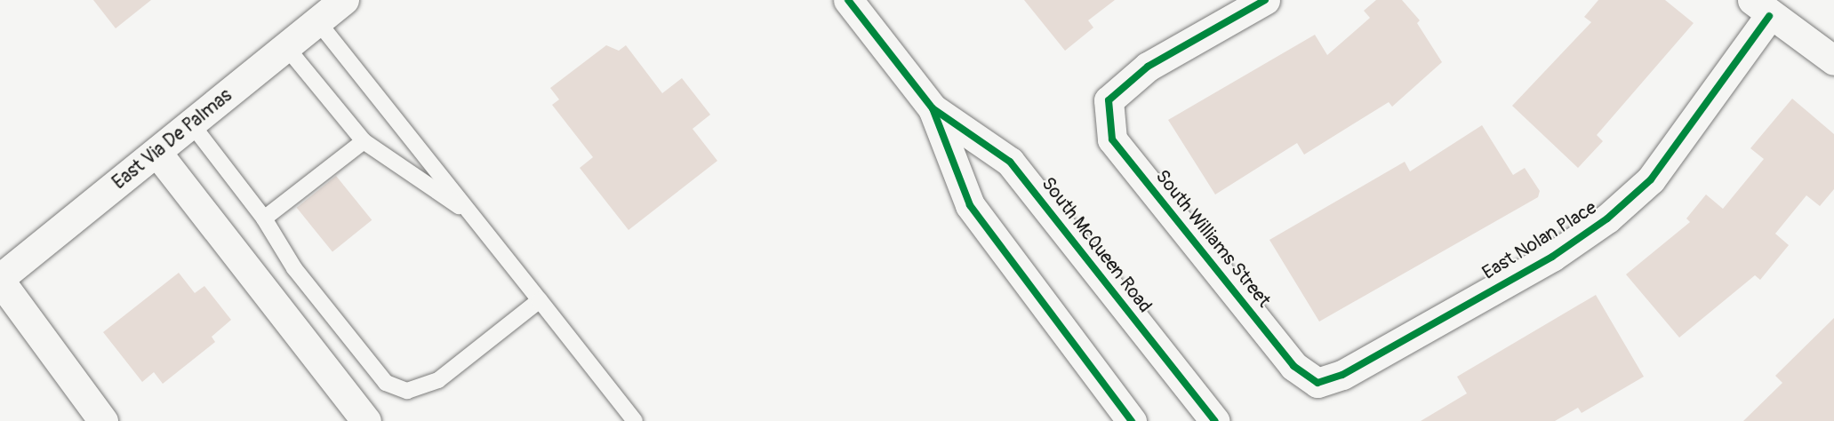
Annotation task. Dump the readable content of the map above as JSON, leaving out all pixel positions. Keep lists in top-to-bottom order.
{
  "streets": {
    "street": [
      "East Via De Palmas",
      "South Williams Street",
      "East Nolan Place",
      "South McQueen Road"
    ]
  },
  "crossings": [
    ["South Williams Street", "East Nolan Place"]
  ]
}
